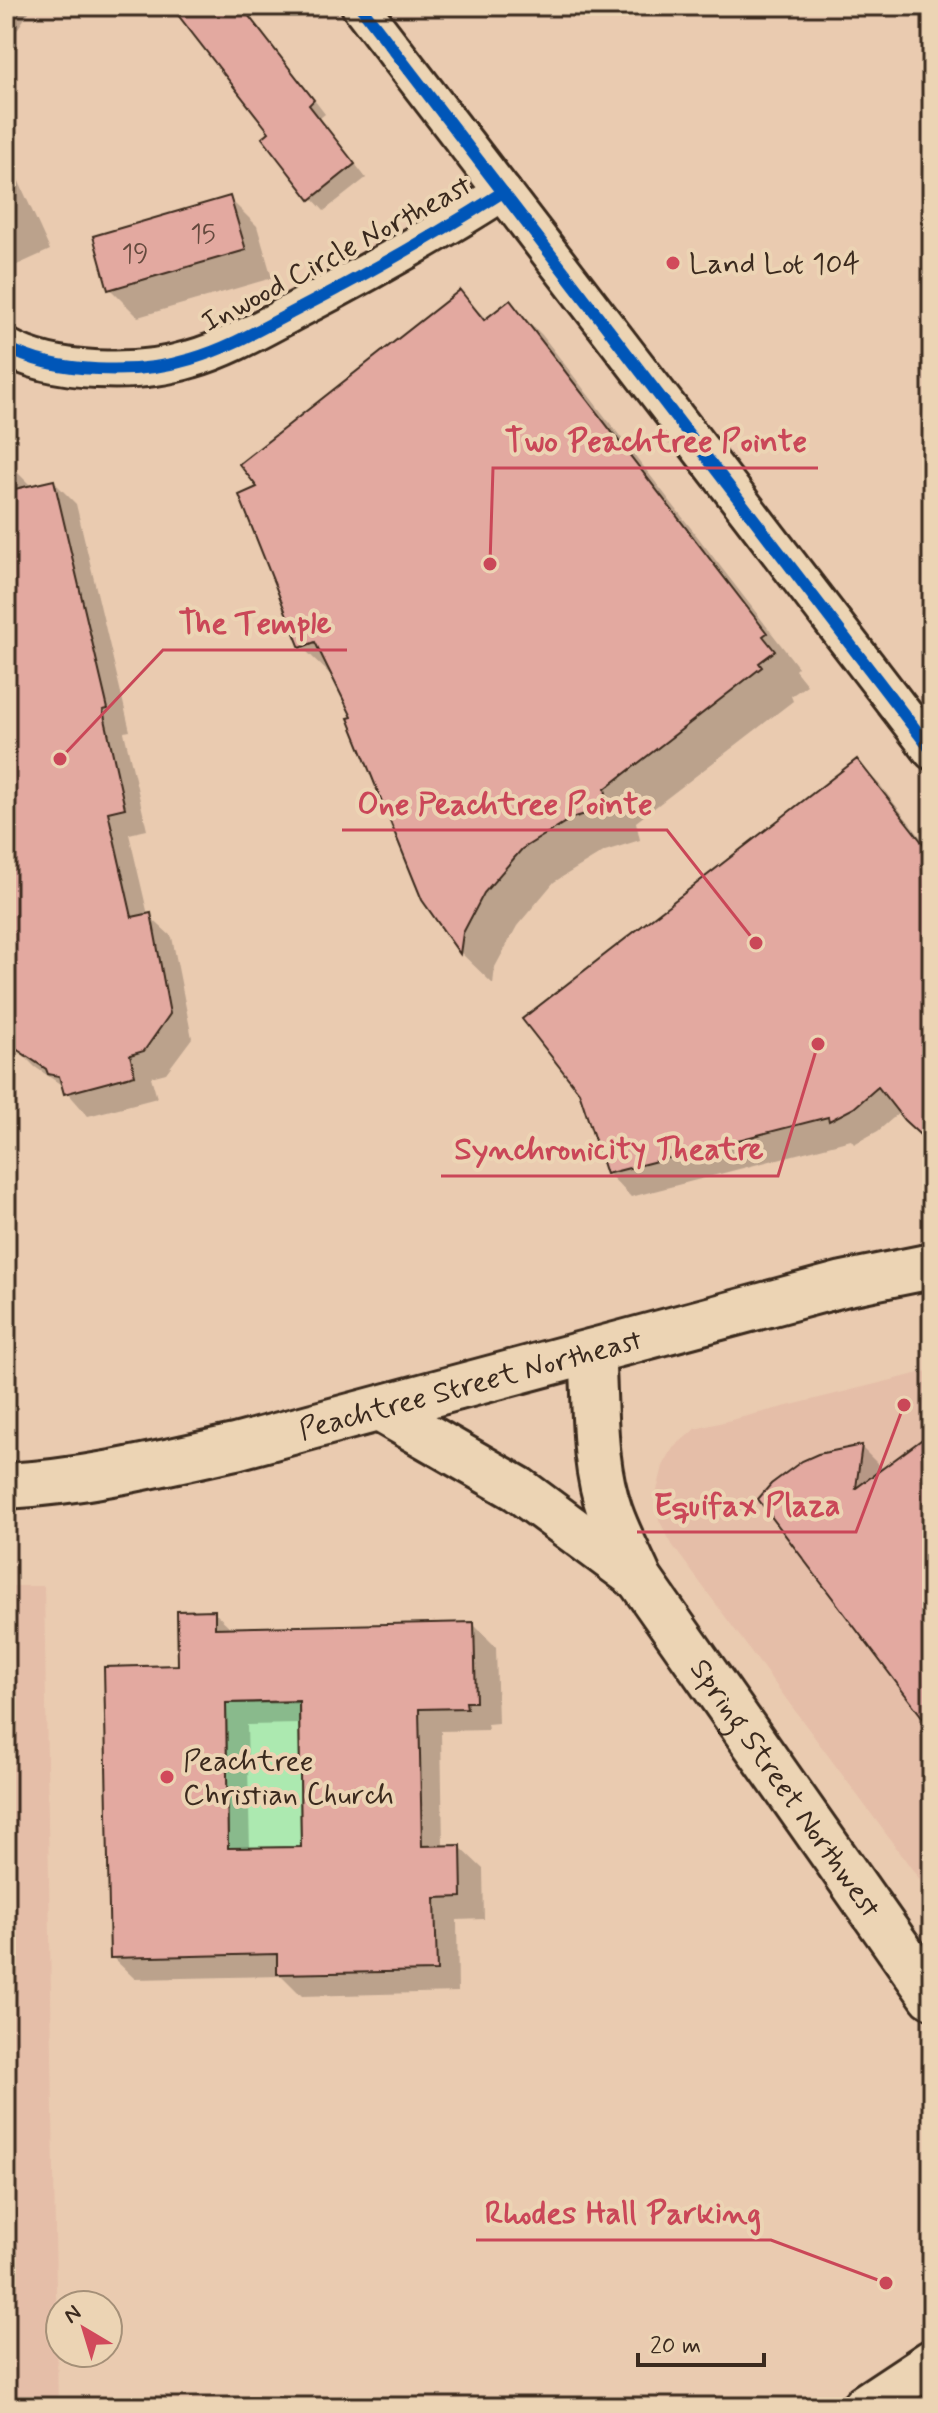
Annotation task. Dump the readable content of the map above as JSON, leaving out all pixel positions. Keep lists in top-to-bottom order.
{
  "streets": {
    "main road": ["Peachtree Street Northeast", "Spring Street Northwest"],
    "street": ["Inwood Circle Northeast"]
  },
  "crossings": [
    ["Peachtree Street Northeast", "Spring Street Northwest"]
  ],
  "places": [
    "Land Lot 104",
    "Two Peachtree Pointe",
    "The Temple",
    "One Peachtree Pointe",
    "Synchronicity Theatre",
    "Equifax Plaza",
    "Peachtree Christian Church",
    "Rhodes Hall Parking"
  ],
  "house_numbers": ["15", "19"],
  "scale_bar": "20 m",
  "north": "top left"
}
